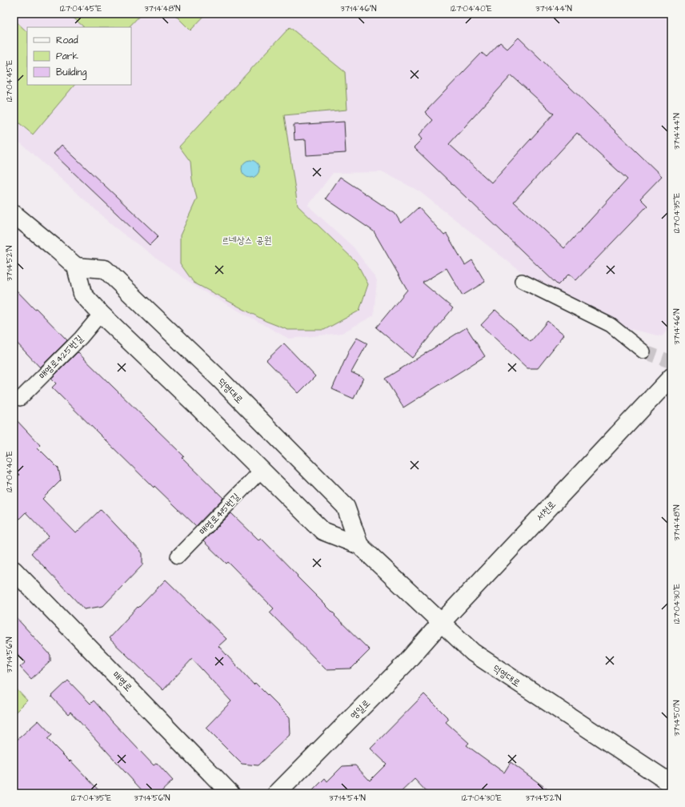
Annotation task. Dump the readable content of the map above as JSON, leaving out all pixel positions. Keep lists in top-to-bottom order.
{
  "streets": {
    "main road": [
      "덕영대로",
      "서천로",
      "매영로",
      "영일로"
    ],
    "street": ["매영로425번길", "매영로415번길"]
  },
  "crossings": [
    ["매영로425번길", "덕영대로"],
    ["덕영대로", "서천로"],
    ["덕영대로", "매영로415번길"],
    ["덕영대로", "영일로"],
    ["서천로", "영일로"]
  ],
  "parks": ["르네상스 공원"],
  "legend": ["Road", "Park", "Building"],
  "coordinates": [
    "127°04'45\"E",
    "37°14'48\"N",
    "37°14'46\"N",
    "127°04'40\"E",
    "37°14'44\"N",
    "127°04'35\"E",
    "37°14'52\"N",
    "127°04'30\"E",
    "37°14'56\"N",
    "37°14'50\"N",
    "37°14'54\"N"
  ]
}
